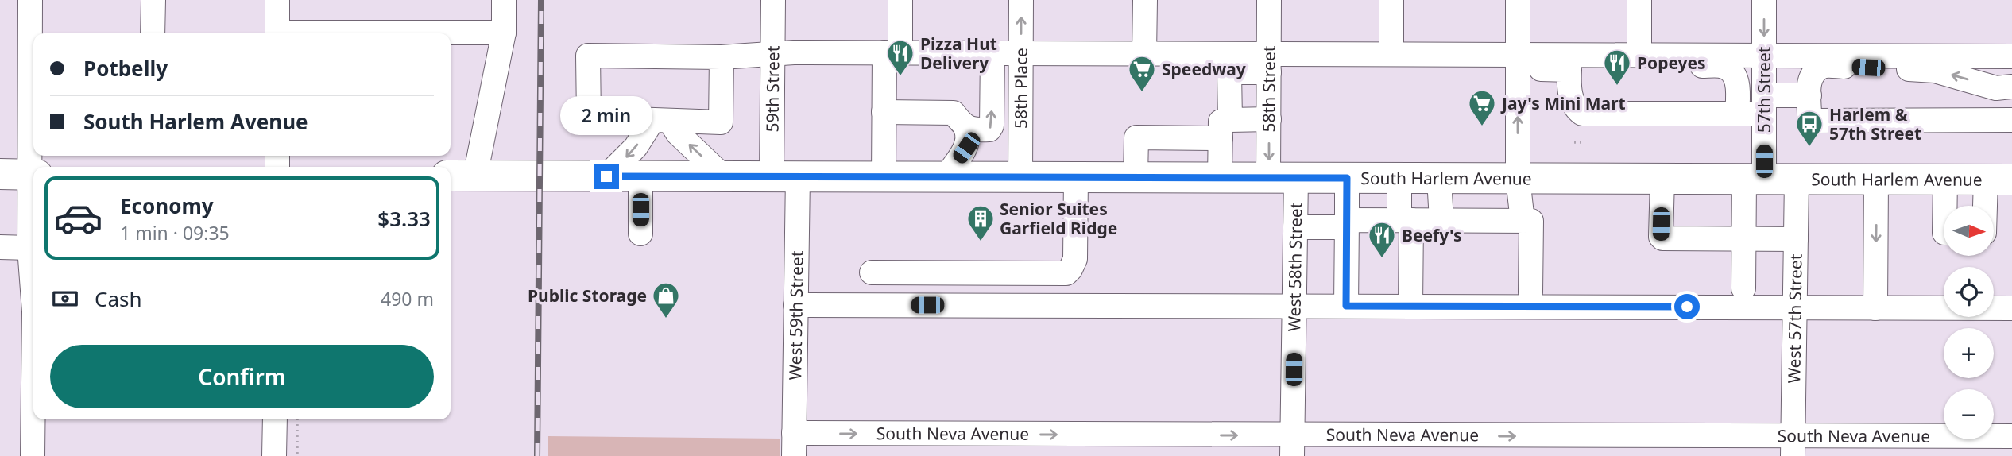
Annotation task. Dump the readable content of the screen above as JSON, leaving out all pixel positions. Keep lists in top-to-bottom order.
{
  "streets": {
    "main road": ["South Harlem Avenue"],
    "street": [
      "59th Street",
      "58th Place",
      "58th Street",
      "57th Street",
      "West 58th Street",
      "West 59th Street",
      "West 57th Street",
      "South Neva Avenue"
    ]
  },
  "crossings": [
    ["59th Street", "South Harlem Avenue"],
    ["59th Street", "West 59th Street"],
    ["58th Place", "South Harlem Avenue"],
    ["58th Street", "South Harlem Avenue"],
    ["58th Street", "West 58th Street"],
    ["57th Street", "South Harlem Avenue"],
    ["South Harlem Avenue", "West 58th Street"],
    ["South Harlem Avenue", "West 59th Street"],
    ["South Harlem Avenue", "West 57th Street"],
    ["West 58th Street", "South Neva Avenue"],
    ["West 59th Street", "South Neva Avenue"],
    ["West 57th Street", "South Neva Avenue"]
  ],
  "places": {
    "restaurant": ["Pizza Hut Delivery", "Popeyes", "Beefy's"],
    "supermarket": ["Speedway", "Jay's Mini Mart"],
    "bus stop": ["Harlem & 57th Street"],
    "building": ["Senior Suites Garfield Ridge"],
    "shop": ["Public Storage"]
  },
  "north": "right",
  "page": {
    "banner": ["Potbelly", "South Harlem Avenue"],
    "bubble": "2 min",
    "list": [
      {
        "name": "Economy",
        "note": "1 min · 09:35",
        "value": "$3.33"
      }
    ],
    "map_buttons": ["+", "−"],
    "pay": ["Cash", "490 m"],
    "buttons": "Confirm"
  }
}
